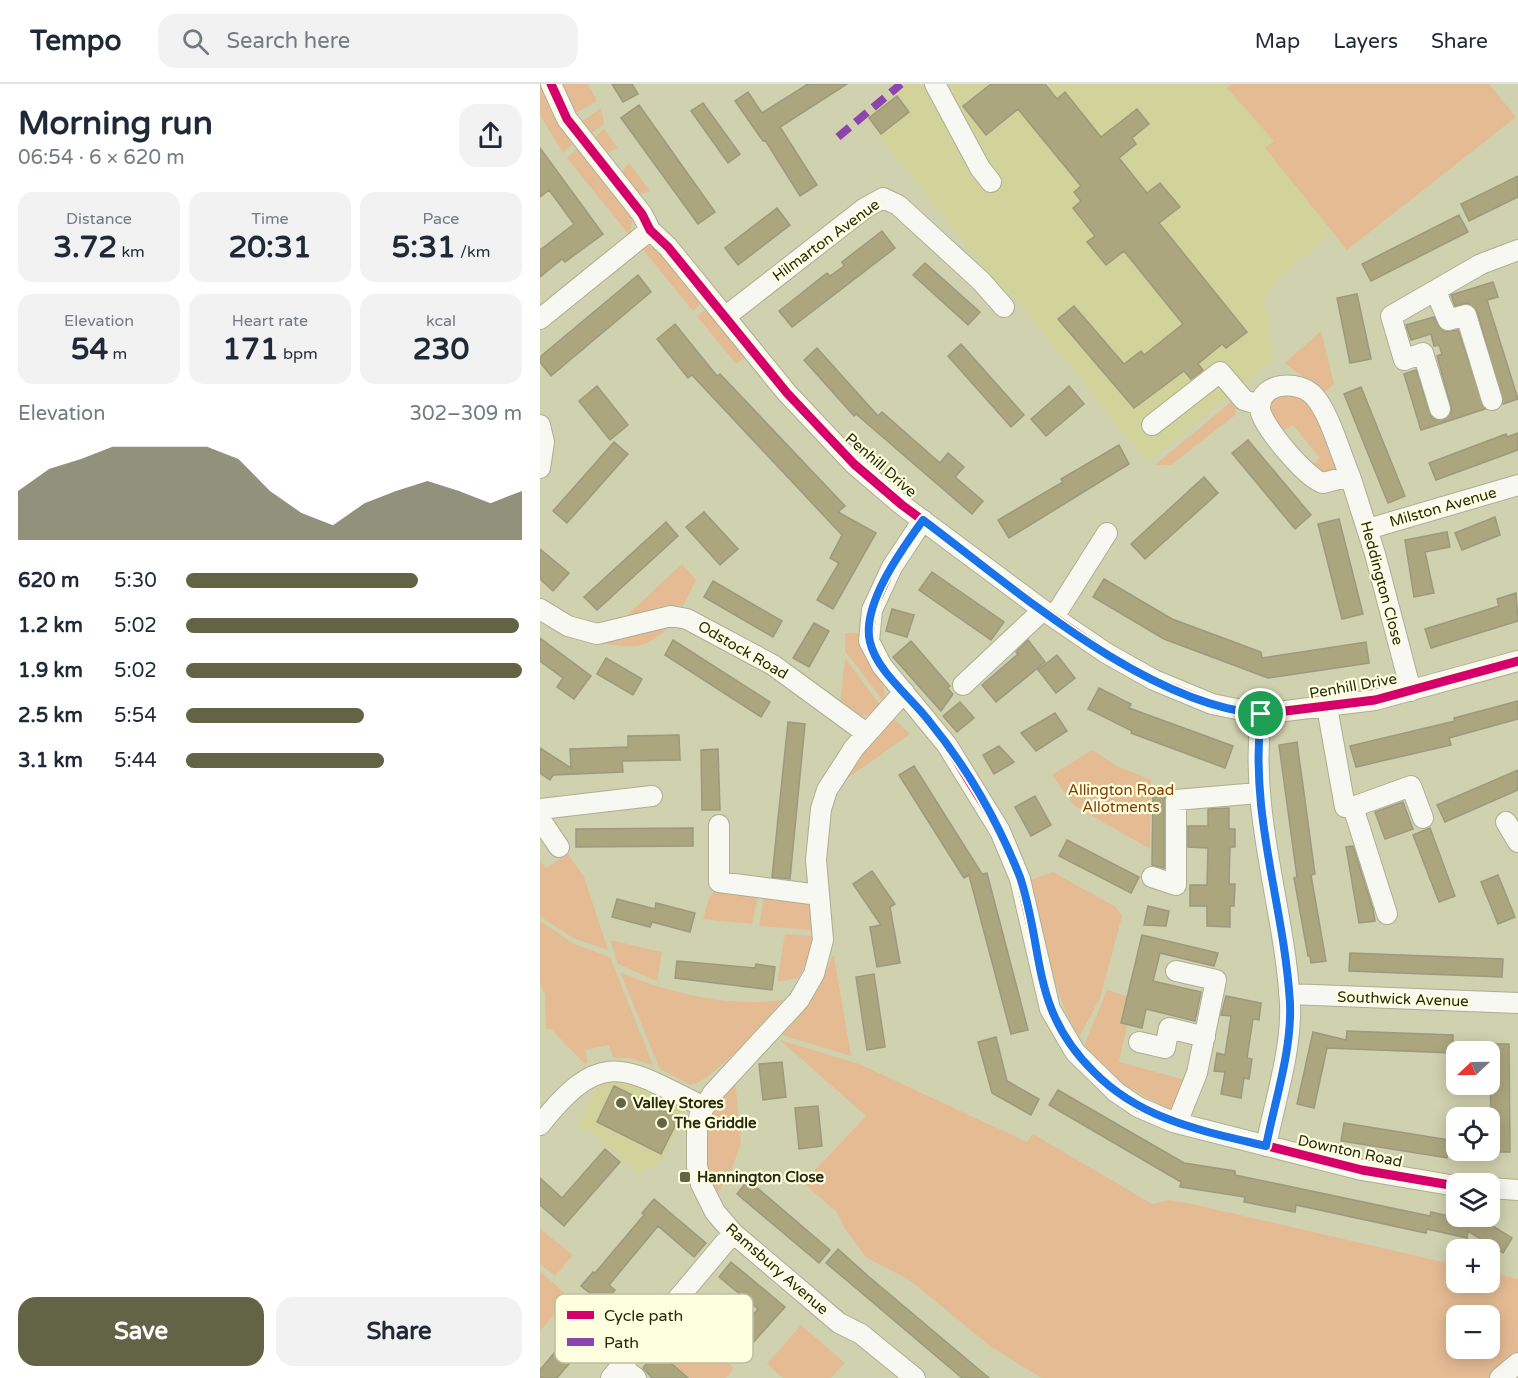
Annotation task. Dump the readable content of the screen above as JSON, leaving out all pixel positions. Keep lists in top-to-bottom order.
{
  "streets": {
    "street": [
      "Hilmarton Avenue",
      "Penhill Drive",
      "Milston Avenue",
      "Heddington Close",
      "Odstock Road",
      "Southwick Avenue",
      "Downton Road",
      "Ramsbury Avenue"
    ]
  },
  "crossings": [
    ["Hilmarton Avenue", "Penhill Drive"],
    ["Penhill Drive", "Heddington Close"],
    ["Penhill Drive", "Downton Road"],
    ["Milston Avenue", "Heddington Close"],
    ["Odstock Road", "Ramsbury Avenue"],
    ["Downton Road", "Ramsbury Avenue"]
  ],
  "parks": ["Allington Road Allotments"],
  "places": {
    "other": ["Valley Stores", "The Griddle"],
    "transit": ["Hannington Close"]
  },
  "legend": ["Cycle path", "Path"],
  "north": "left",
  "page": {
    "header": "Tempo",
    "search": "Search here",
    "nav": ["Map", "Layers", "Share"],
    "heading": ["Morning run", "06:54 · 6 × 620 m"],
    "stats": [
      ["Distance", "3.72 km"],
      ["Time", "20:31"],
      ["Pace", "5:31 /km"],
      ["Elevation", "54 m"],
      ["Heart rate", "171 bpm"],
      ["kcal", "230"]
    ],
    "chart": ["Elevation", "302–309 m"],
    "list": [
      {
        "name": "620 m",
        "note": "5:30"
      },
      {
        "name": "1.2 km",
        "note": "5:02"
      },
      {
        "name": "1.9 km",
        "note": "5:02"
      },
      {
        "name": "2.5 km",
        "note": "5:54"
      },
      {
        "name": "3.1 km",
        "note": "5:44"
      }
    ],
    "map_buttons": ["+", "−"],
    "buttons": ["Save", "Share"]
  }
}
